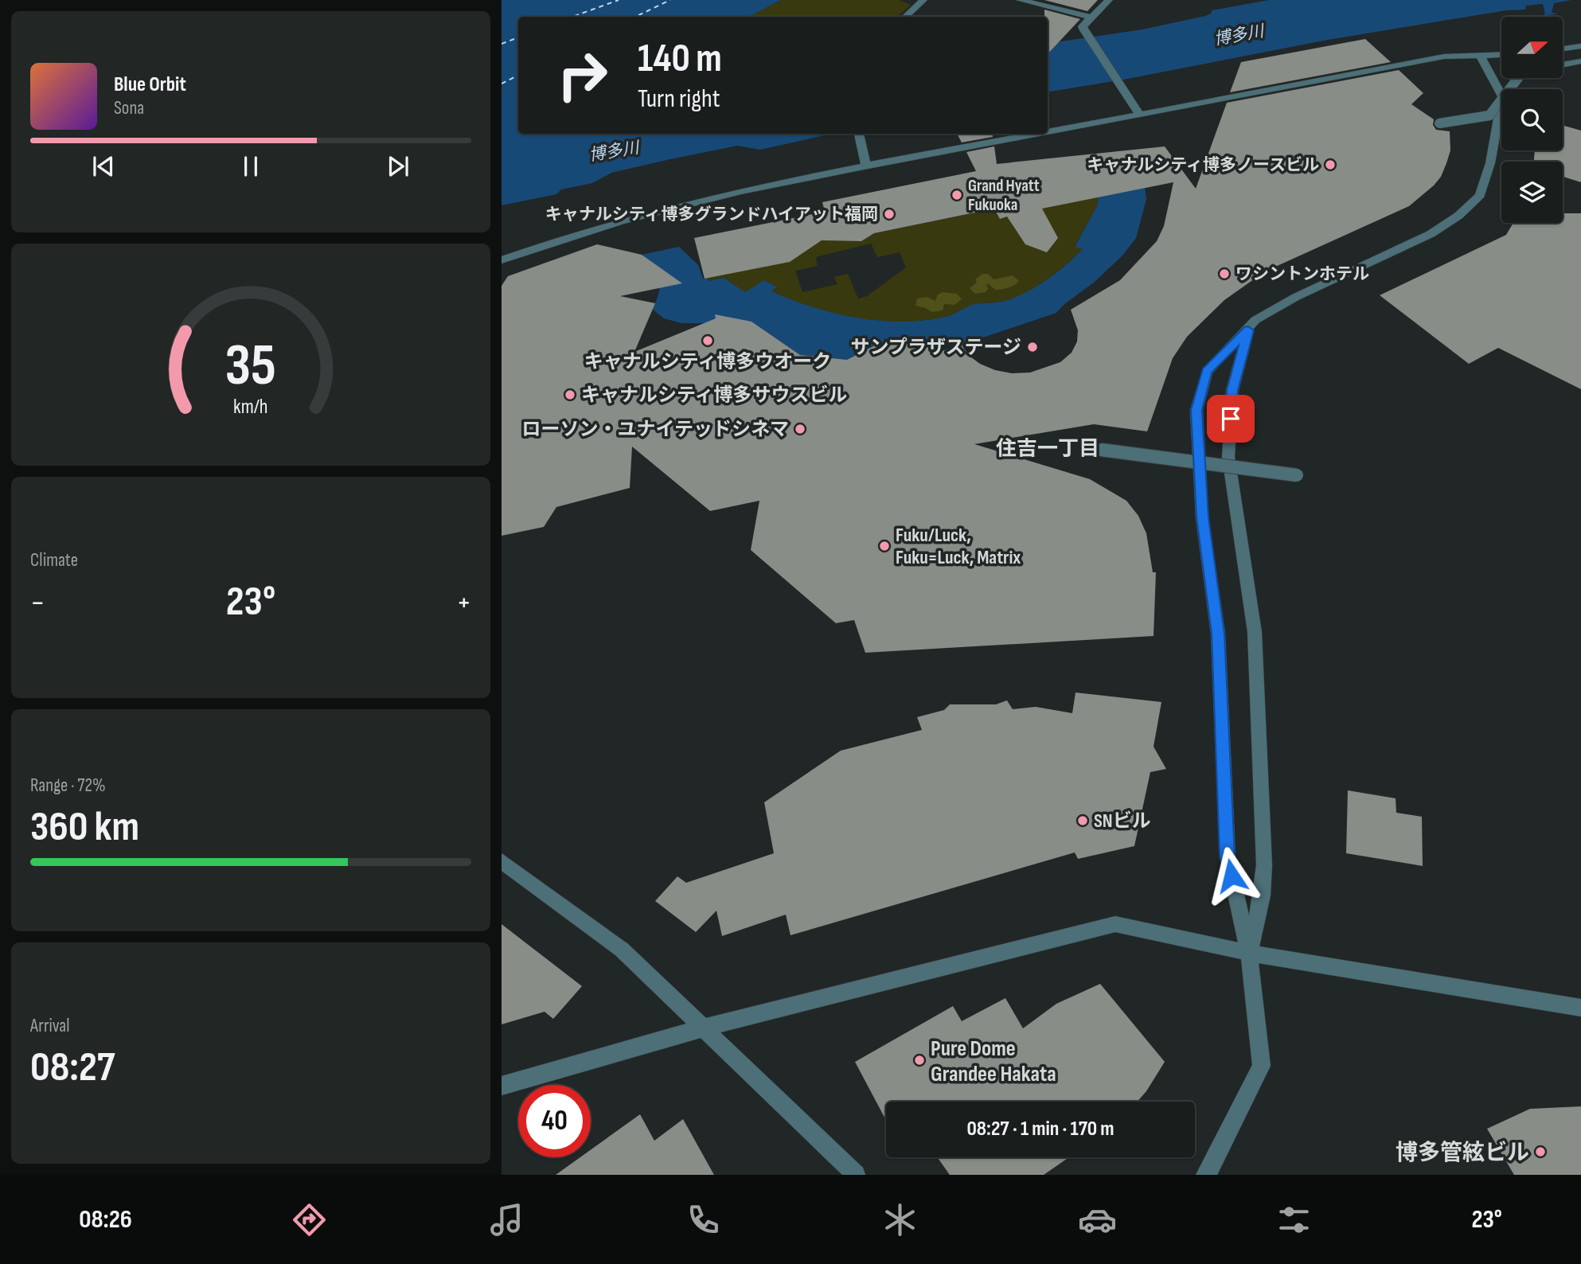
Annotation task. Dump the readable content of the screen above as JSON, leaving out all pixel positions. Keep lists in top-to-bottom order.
{
  "districts": ["住吉一丁目"],
  "water": ["博多川"],
  "places": [
    "キャナルシティ博多ノースビル",
    "Grand Hyatt Fukuoka",
    "キャナルシティ博多グランドハイアット福岡",
    "ワシントンホテル",
    "キャナルシティ博多ウオーク",
    "サンプラザステージ",
    "キャナルシティ博多サウスビル",
    "ローソン・ユナイテッドシネマ",
    "Fuku/Luck, Fuku=Luck, Matrix",
    "SNビル",
    "Pure Dome Grandee Hakata",
    "博多管絃ビル"
  ],
  "north": "right",
  "page": {
    "turn": ["140 m", "Turn right"],
    "song": ["Blue Orbit", "Sona"],
    "tile": [
      "Climate",
      ["Range · 72%", "360 km"],
      ["Arrival", "08:27"]
    ],
    "heat": ["−", "23°", "+"],
    "limit": "40",
    "trip": "08:27 · 1 min · 170 m",
    "tabs": ["08:26", "23°"],
    "gauge": ["35", "km/h"]
  }
}
